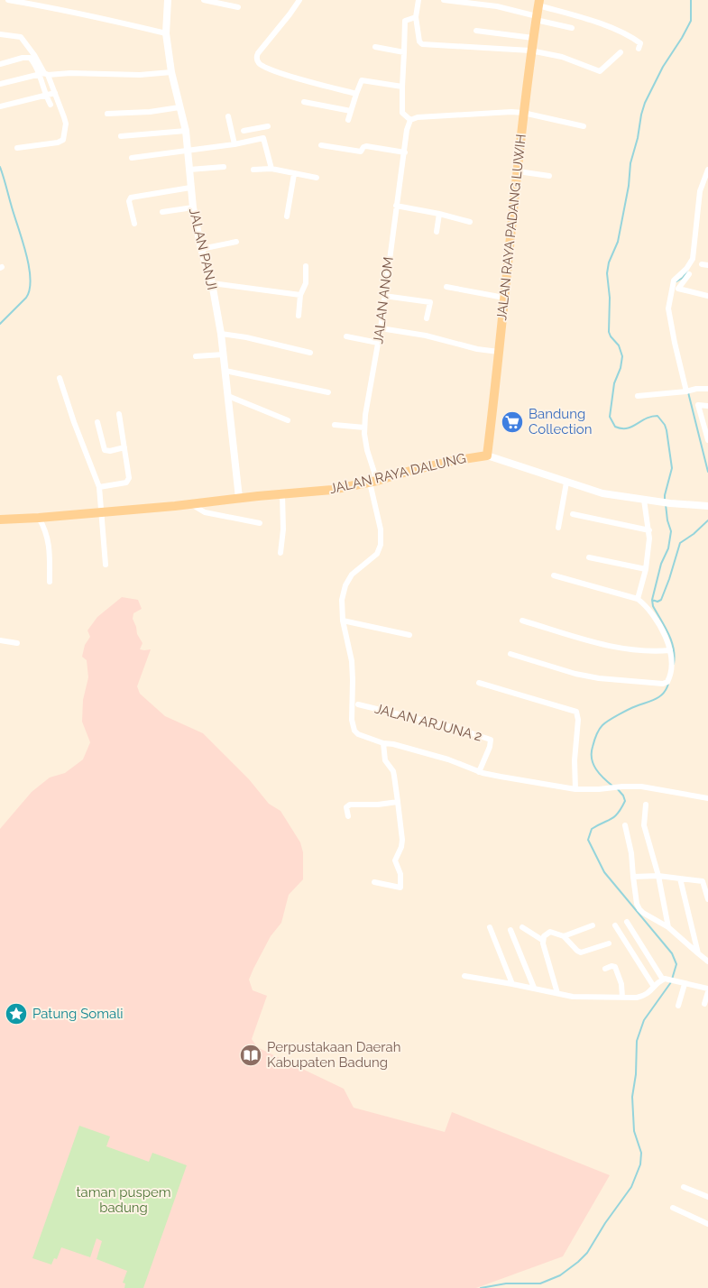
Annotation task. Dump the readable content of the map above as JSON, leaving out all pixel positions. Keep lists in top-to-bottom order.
{
  "streets": {
    "main road": ["JALAN RAYA PADANG LUWIH", "JALAN RAYA DALUNG"],
    "street": ["JALAN PANJI", "JALAN ANOM", "JALAN ARJUNA 2"]
  },
  "crossings": [
    ["JALAN RAYA PADANG LUWIH", "JALAN RAYA DALUNG"],
    ["JALAN PANJI", "JALAN RAYA DALUNG"],
    ["JALAN ANOM", "JALAN RAYA DALUNG"]
  ],
  "parks": ["taman puspem badung"],
  "places": {
    "supermarket": ["Bandung Collection"],
    "place": ["Patung Somali"],
    "library": ["Perpustakaan Daerah Kabupaten Badung"]
  }
}
